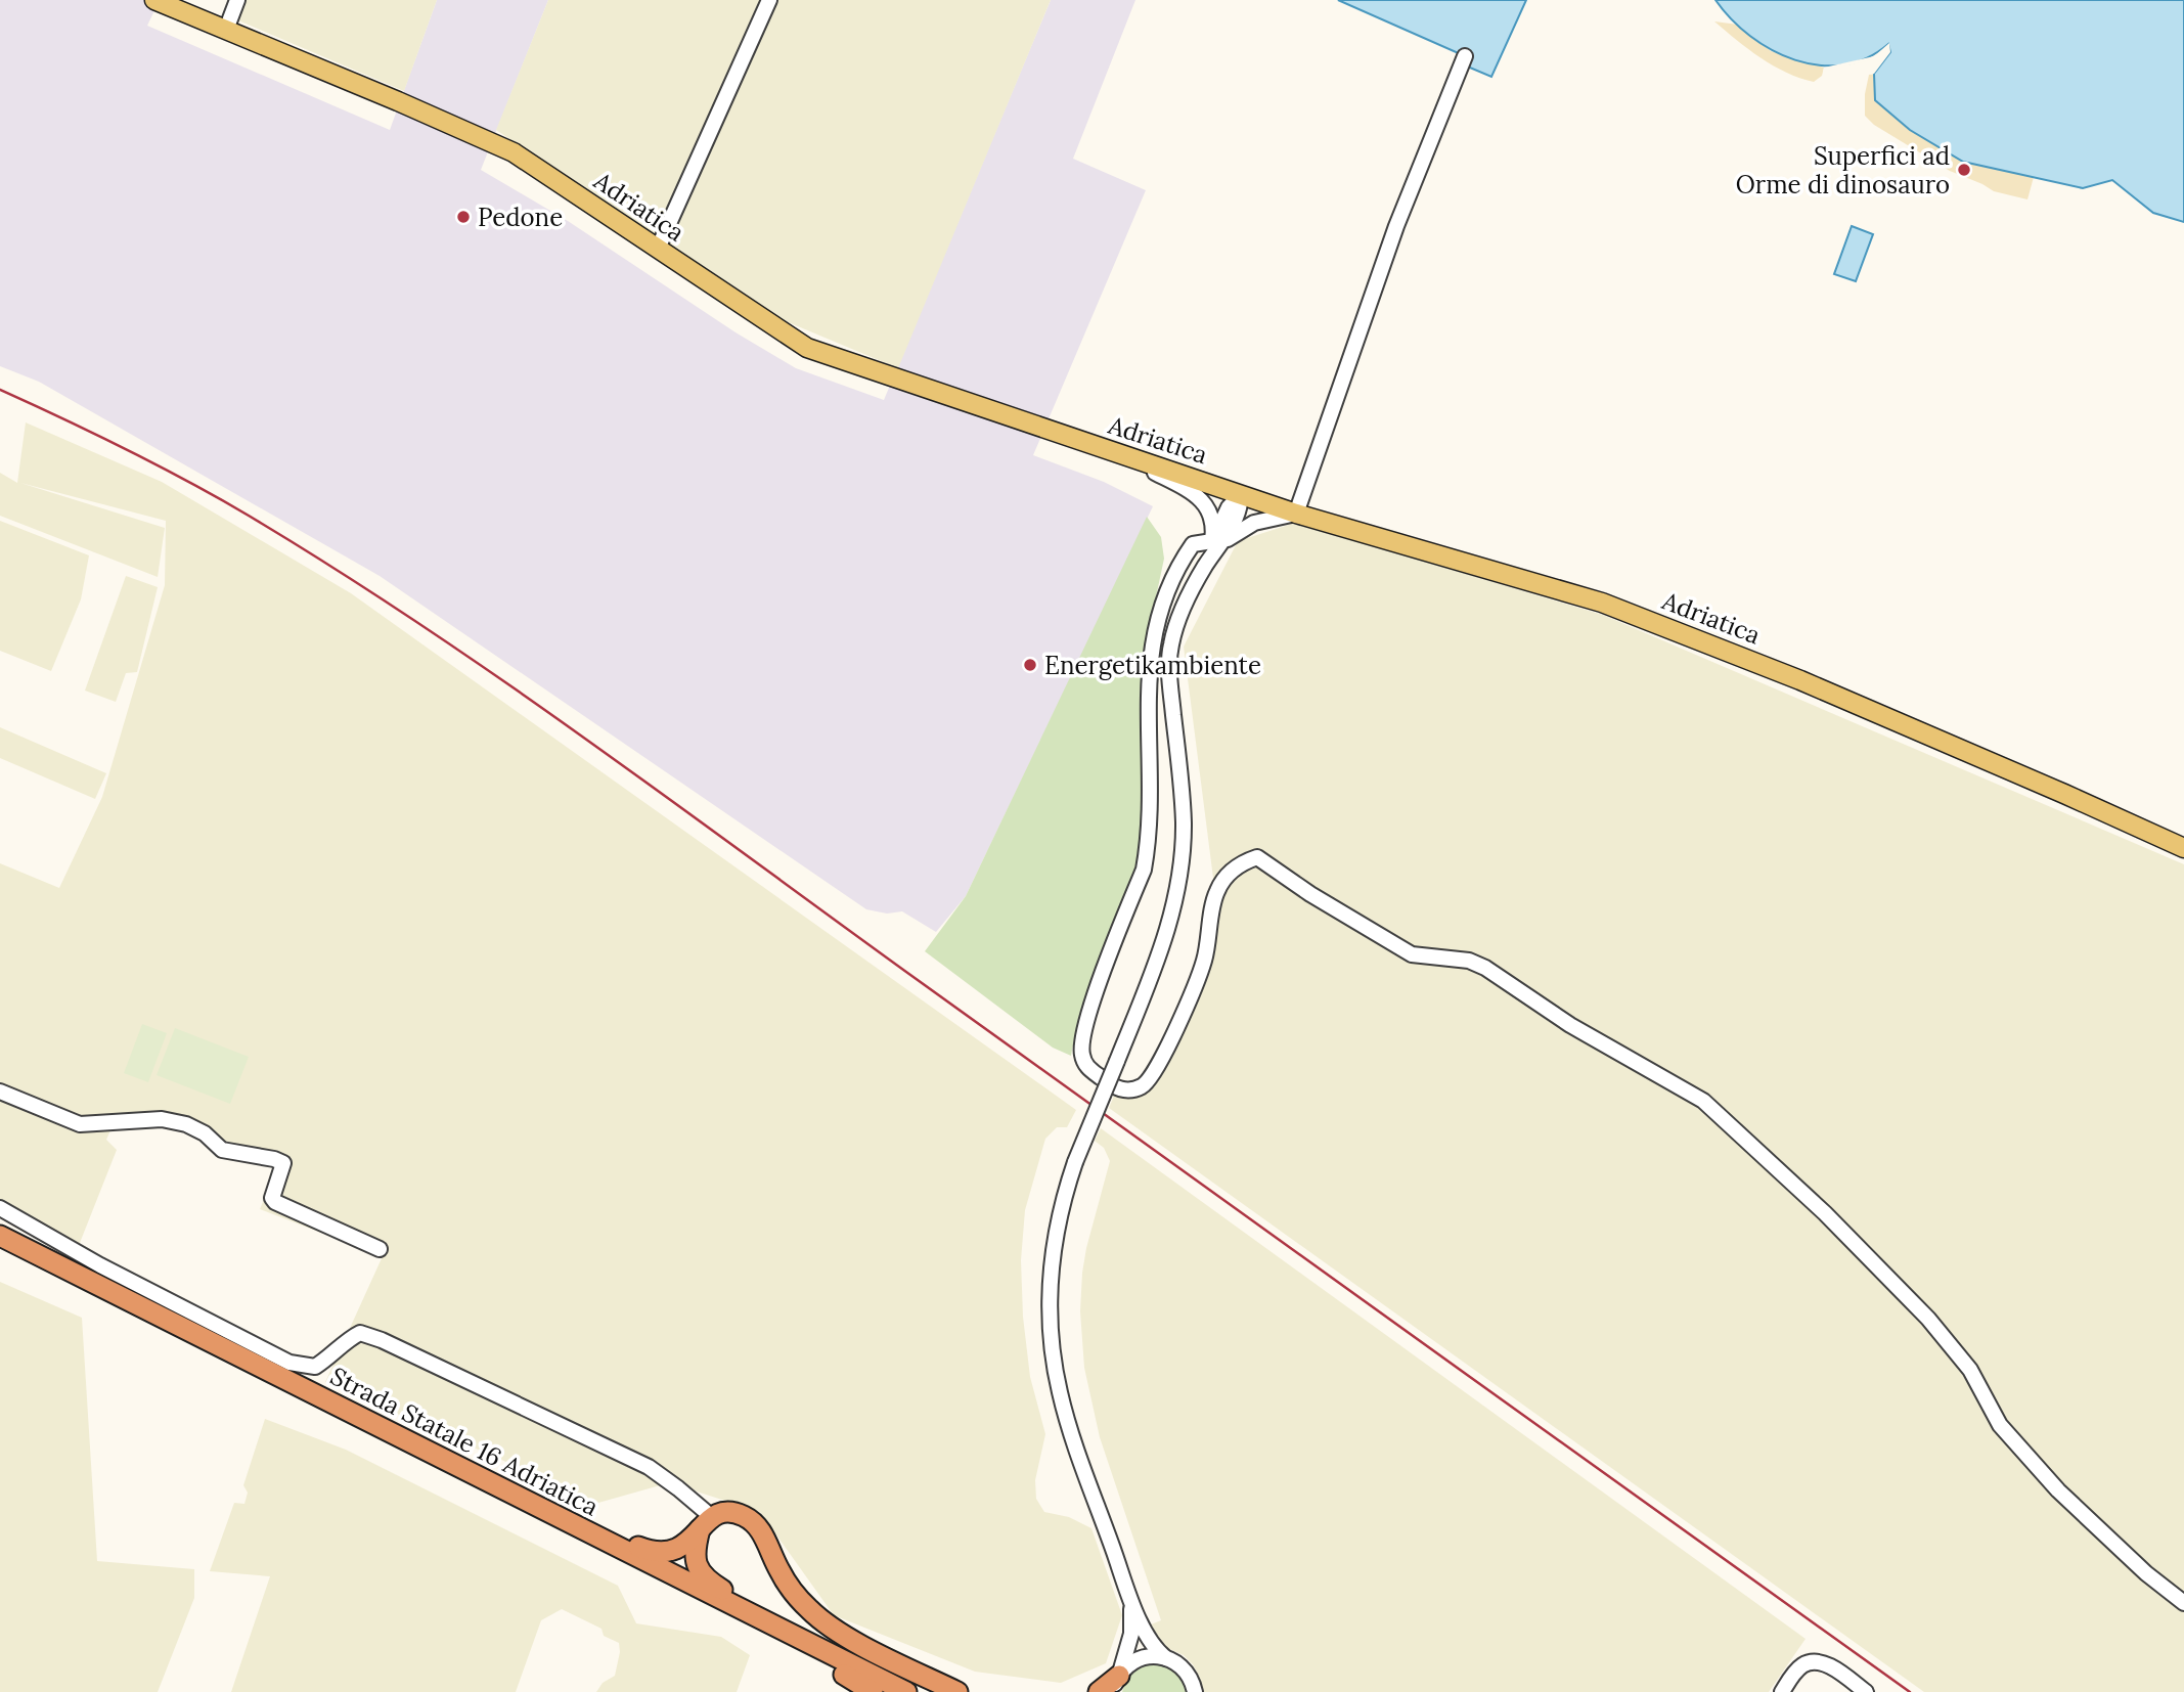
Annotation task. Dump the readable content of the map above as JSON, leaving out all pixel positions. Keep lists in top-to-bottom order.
{
  "streets": {
    "highway": ["Strada Statale 16 Adriatica"],
    "main road": ["Adriatica"]
  },
  "places": ["Superfici ad Orme di dinosauro", "Pedone", "Energetikambiente"]
}
